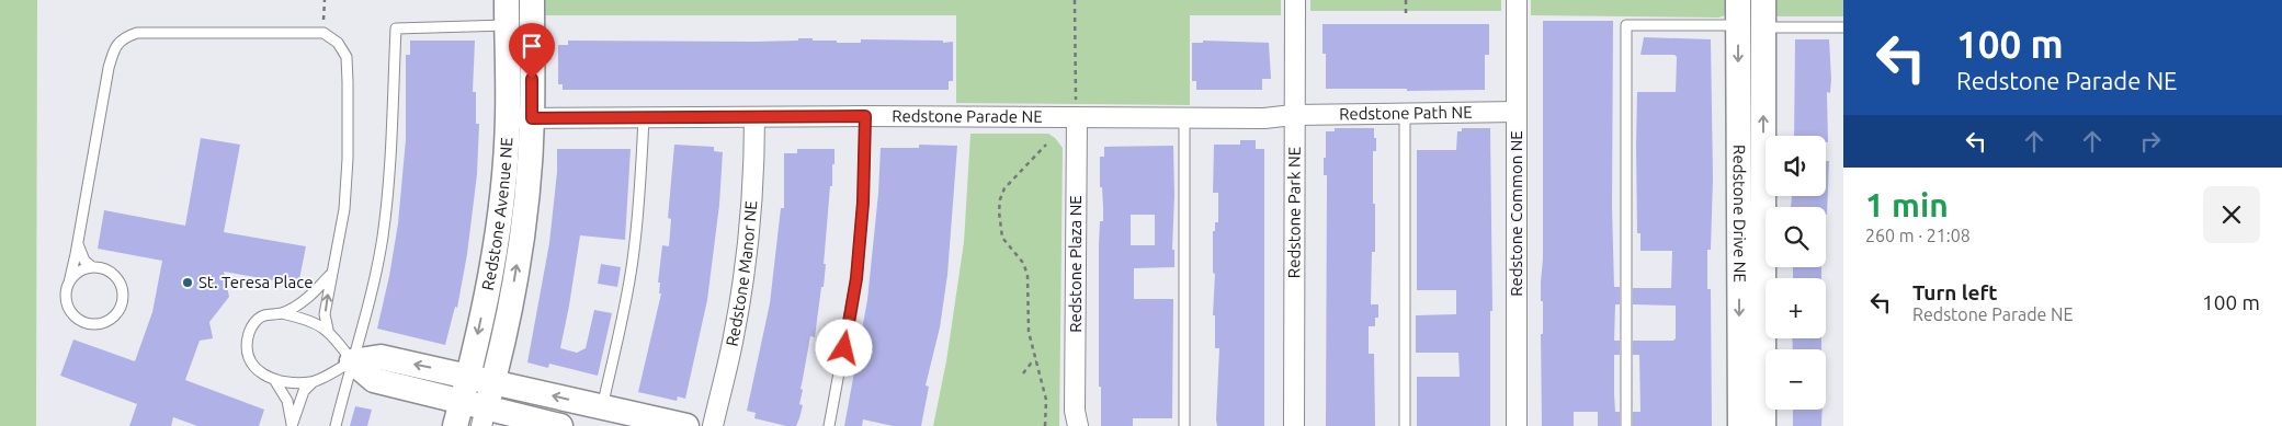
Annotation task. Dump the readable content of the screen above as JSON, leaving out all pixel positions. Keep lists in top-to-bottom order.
{
  "streets": {
    "street": [
      "Redstone Path NE",
      "Redstone Parade NE",
      "Redstone Park NE",
      "Redstone Drive NE",
      "Redstone Common NE",
      "Redstone Avenue NE",
      "Redstone Plaza NE",
      "Redstone Manor NE"
    ]
  },
  "crossings": [
    ["Redstone Path NE", "Redstone Parade NE"],
    ["Redstone Path NE", "Redstone Park NE"],
    ["Redstone Path NE", "Redstone Common NE"],
    ["Redstone Parade NE", "Redstone Park NE"],
    ["Redstone Parade NE", "Redstone Avenue NE"],
    ["Redstone Parade NE", "Redstone Plaza NE"],
    ["Redstone Parade NE", "Redstone Manor NE"]
  ],
  "places": ["St. Teresa Place"],
  "page": {
    "turn": ["100 m", "Redstone Parade NE"],
    "map_buttons": ["+", "−"],
    "heading": ["1 min", "260 m · 21:08"],
    "list": [
      {
        "name": "Turn left",
        "note": "Redstone Parade NE",
        "value": "100 m"
      }
    ]
  }
}
